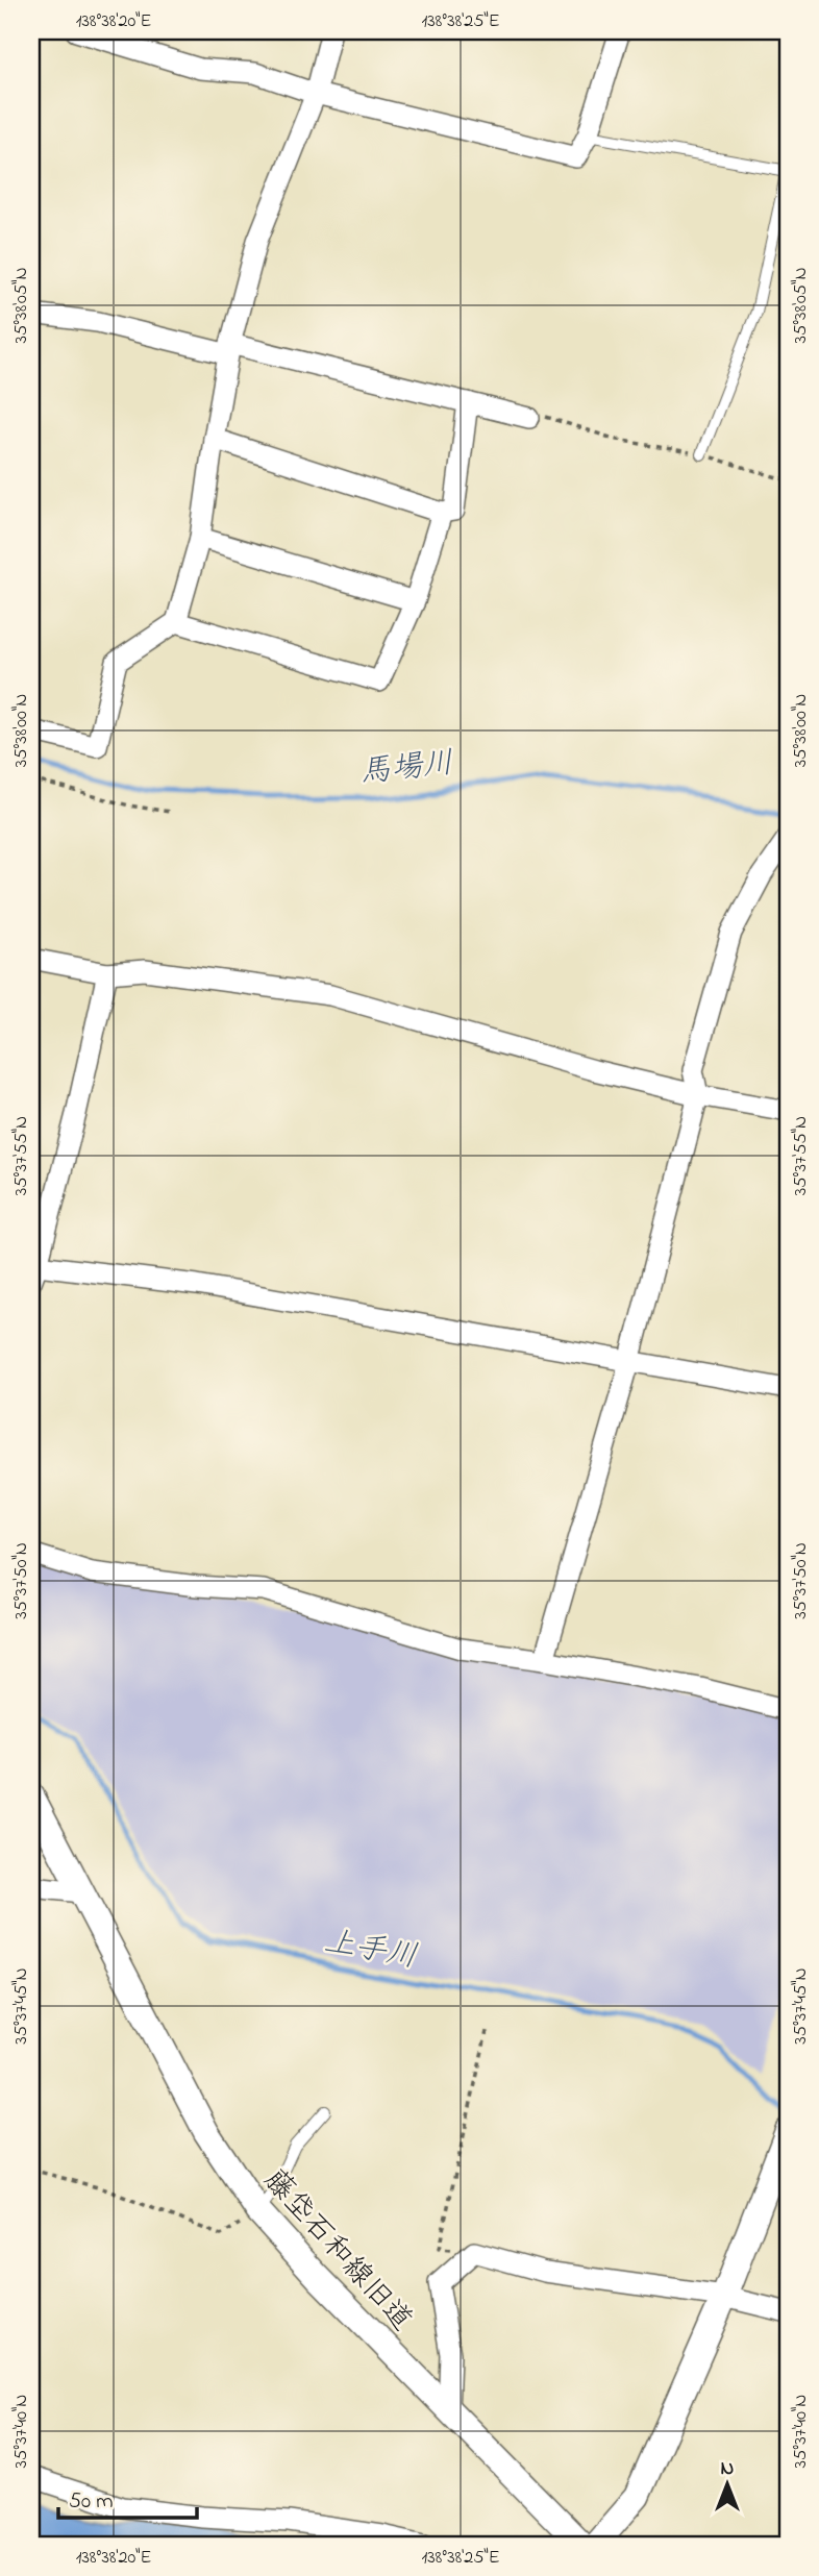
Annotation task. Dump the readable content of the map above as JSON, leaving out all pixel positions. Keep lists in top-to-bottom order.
{
  "streets": {
    "street": ["藤垈石和線旧道"]
  },
  "water": ["馬場川", "上手川"],
  "scale_bar": "50 m",
  "north": "top",
  "coordinates": [
    "138°38'20\"E",
    "138°38'25\"E",
    "35°38'05\"N",
    "35°38'00\"N",
    "35°37'55\"N",
    "35°37'50\"N",
    "35°37'45\"N",
    "35°37'40\"N"
  ]
}
